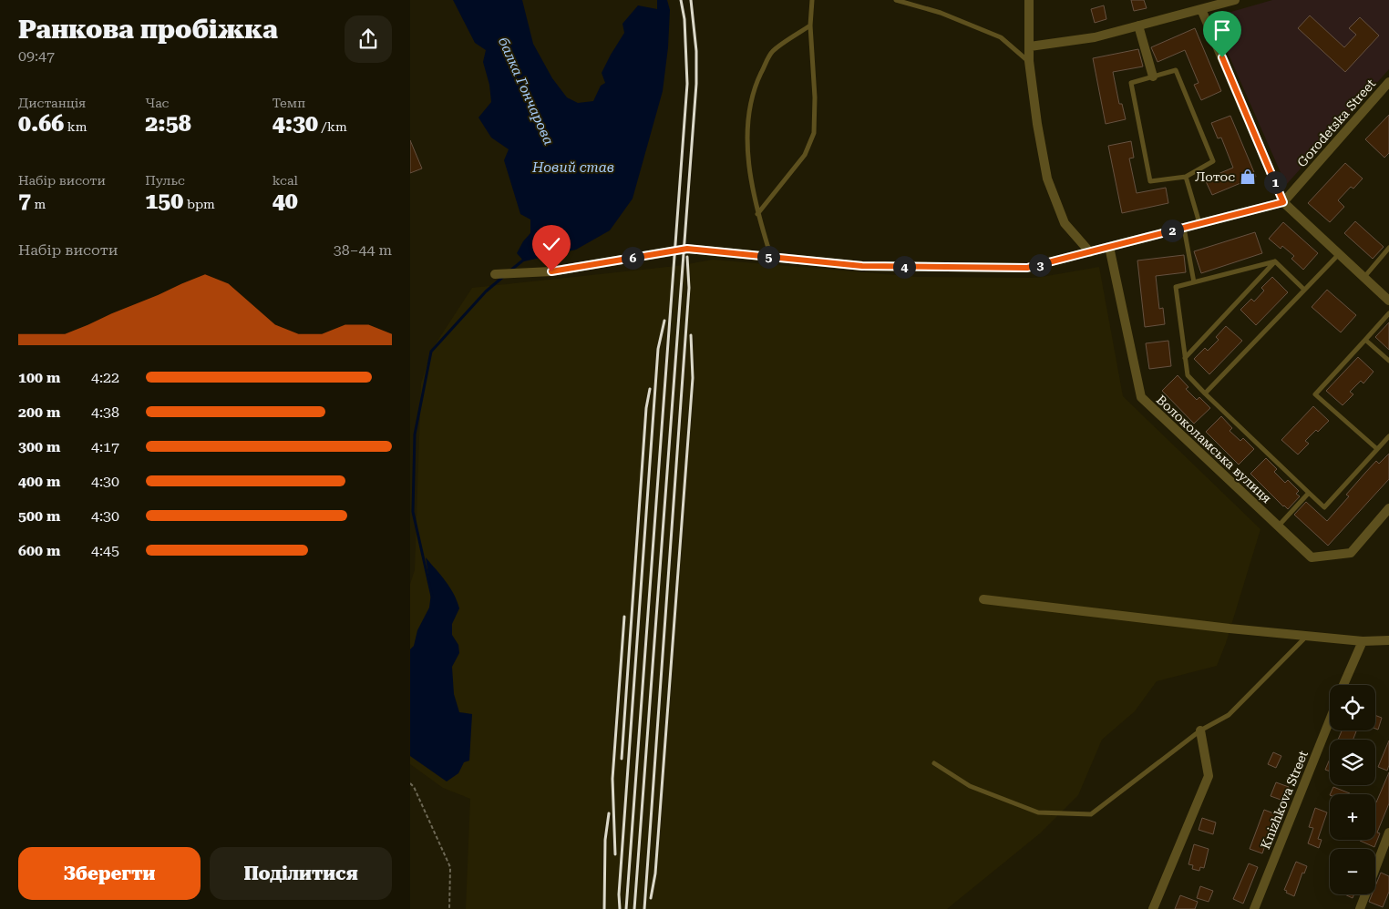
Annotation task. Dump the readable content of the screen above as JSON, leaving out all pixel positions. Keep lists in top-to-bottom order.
{
  "streets": {
    "street": ["Gorodetska Street", "Волоколамська вулиця", "Knizhkova Street"]
  },
  "water": ["балка Гончарова", "Новий став"],
  "places": {
    "shop": ["Лотос"]
  },
  "page": {
    "heading": ["Ранкова пробіжка", "09:47"],
    "stats": [
      ["Дистанція", "0.66 km"],
      ["Час", "2:58"],
      ["Темп", "4:30 /km"],
      ["Набір висоти", "7 m"],
      ["Пульс", "150 bpm"],
      ["kcal", "40"]
    ],
    "pins": [
      "1",
      "2",
      "5",
      "6",
      "3",
      "4"
    ],
    "chart": ["Набір висоти", "38–44 m"],
    "list": [
      {
        "name": "100 m",
        "note": "4:22"
      },
      {
        "name": "200 m",
        "note": "4:38"
      },
      {
        "name": "300 m",
        "note": "4:17"
      },
      {
        "name": "400 m",
        "note": "4:30"
      },
      {
        "name": "500 m",
        "note": "4:30"
      },
      {
        "name": "600 m",
        "note": "4:45"
      }
    ],
    "map_buttons": ["+", "−"],
    "buttons": ["Зберегти", "Поділитися"]
  }
}
